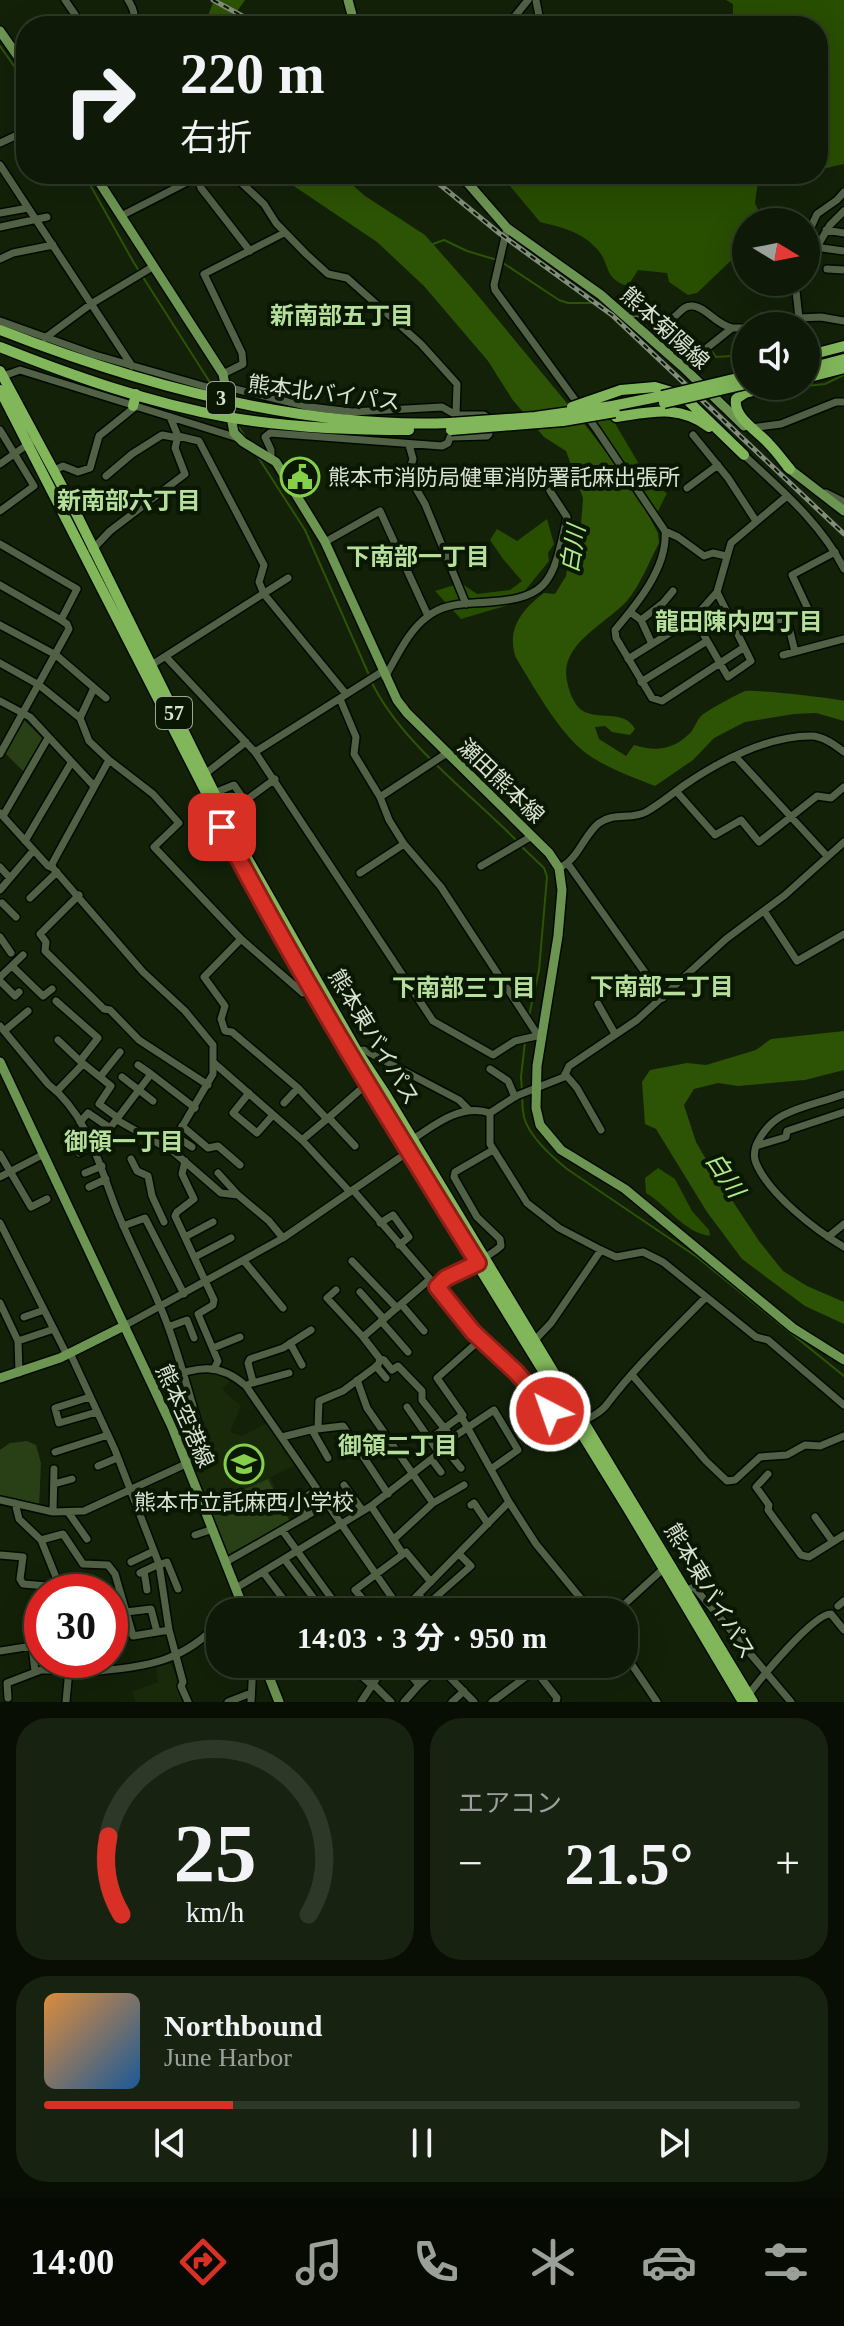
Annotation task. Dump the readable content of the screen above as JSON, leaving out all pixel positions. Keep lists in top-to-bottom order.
{
  "streets": {
    "highway": [
      "熊本北バイパス",
      "3",
      "57",
      "熊本東バイパス"
    ],
    "main road": ["熊本菊陽線", "瀬田熊本線", "熊本空港線"]
  },
  "crossings": [
    ["熊本北バイパス", "3"]
  ],
  "districts": [
    "新南部五丁目",
    "新南部六丁目",
    "下南部一丁目",
    "龍田陳内四丁目",
    "下南部二丁目",
    "下南部三丁目",
    "御領一丁目",
    "御領二丁目"
  ],
  "water": ["白川"],
  "places": {
    "public building": ["熊本市消防局健軍消防署託麻出張所"],
    "school or university": ["熊本市立託麻西小学校"]
  },
  "north": "right",
  "page": {
    "turn": ["220 m", "右折"],
    "limit": "30",
    "trip": "14:03 · 3 分 · 950 m",
    "tile": "エアコン",
    "heat": ["−", "21.5°", "+"],
    "song": ["Northbound", "June Harbor"],
    "tabs": "14:00",
    "gauge": ["25", "km/h"]
  }
}
